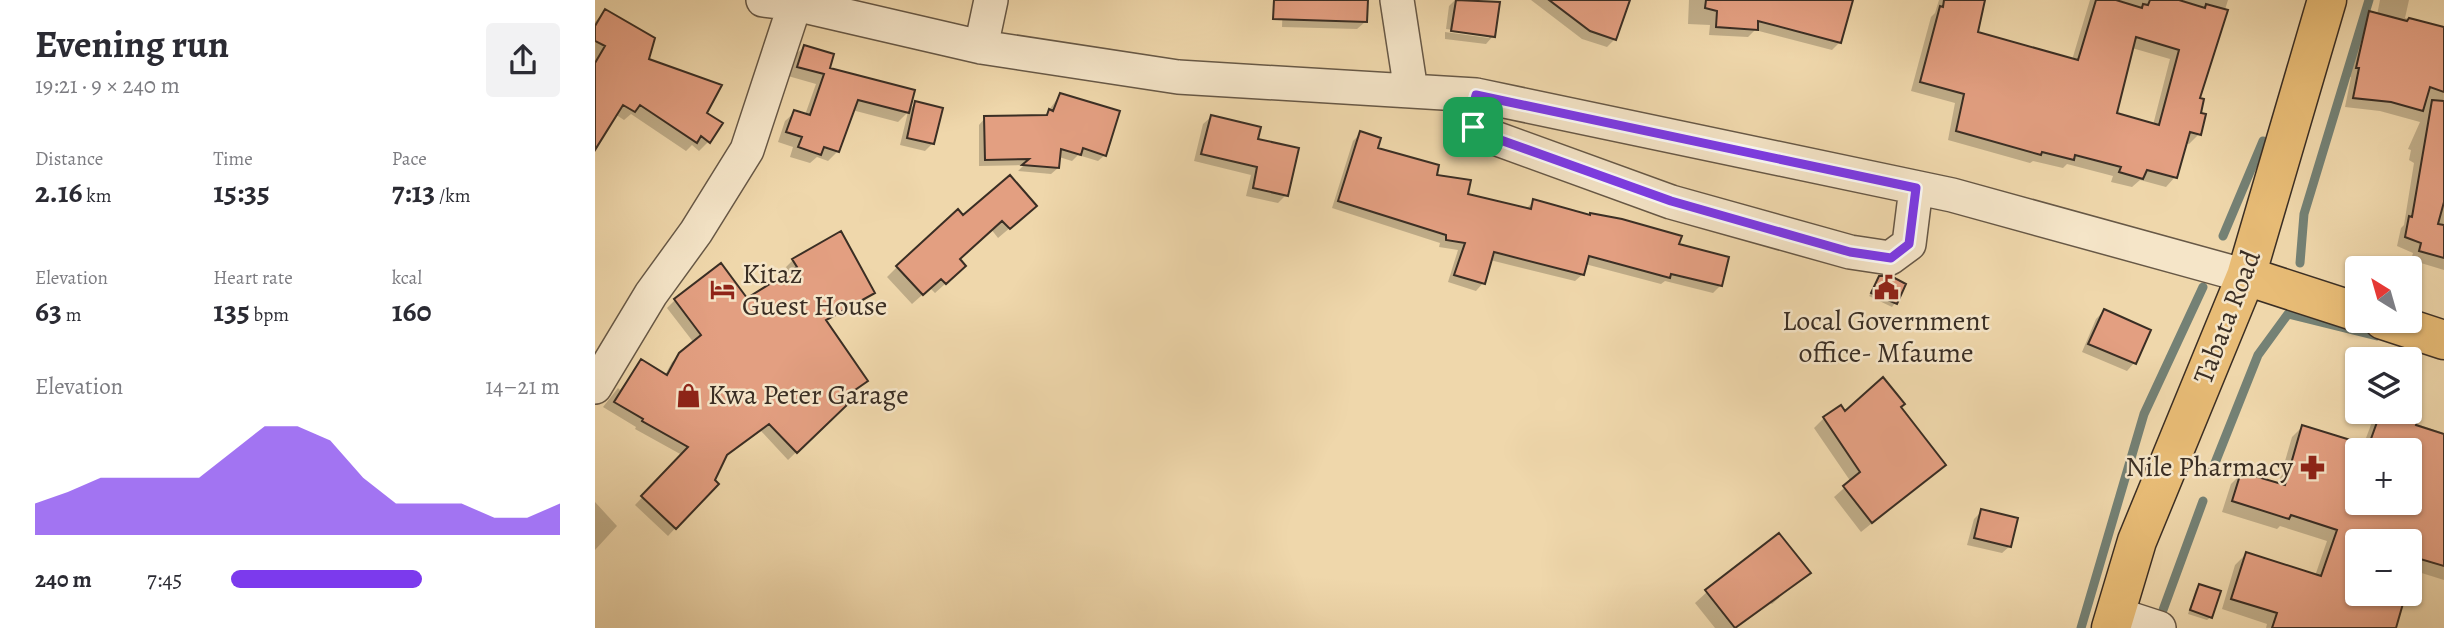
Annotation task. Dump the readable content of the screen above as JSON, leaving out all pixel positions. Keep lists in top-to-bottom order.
{
  "streets": {
    "main road": ["Tabata Road"]
  },
  "places": {
    "public building": ["Local Government office- Mfaume"],
    "hotel": ["Kitaz Guest House"],
    "shop": ["Kwa Peter Garage"],
    "pharmacy": ["Nile Pharmacy"]
  },
  "north": "top left",
  "page": {
    "heading": ["Evening run", "19:21 · 9 × 240 m"],
    "stats": [
      ["Distance", "2.16 km"],
      ["Time", "15:35"],
      ["Pace", "7:13 /km"],
      ["Elevation", "63 m"],
      ["Heart rate", "135 bpm"],
      ["kcal", "160"]
    ],
    "map_buttons": ["+", "−"],
    "chart": ["Elevation", "14–21 m"],
    "list": [
      {
        "name": "240 m",
        "note": "7:45"
      }
    ]
  }
}
